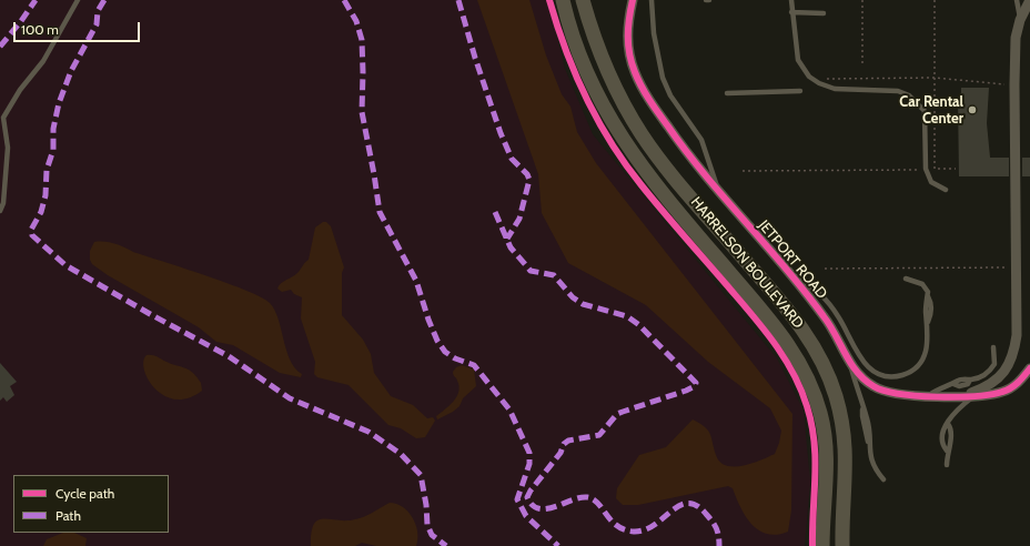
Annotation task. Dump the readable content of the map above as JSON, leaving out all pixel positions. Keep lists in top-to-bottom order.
{
  "streets": {
    "main road": ["HARRELSON BOULEVARD"],
    "street": ["JETPORT ROAD"]
  },
  "places": ["Car Rental Center"],
  "legend": ["Cycle path", "Path"],
  "scale_bar": "100 m"
}
